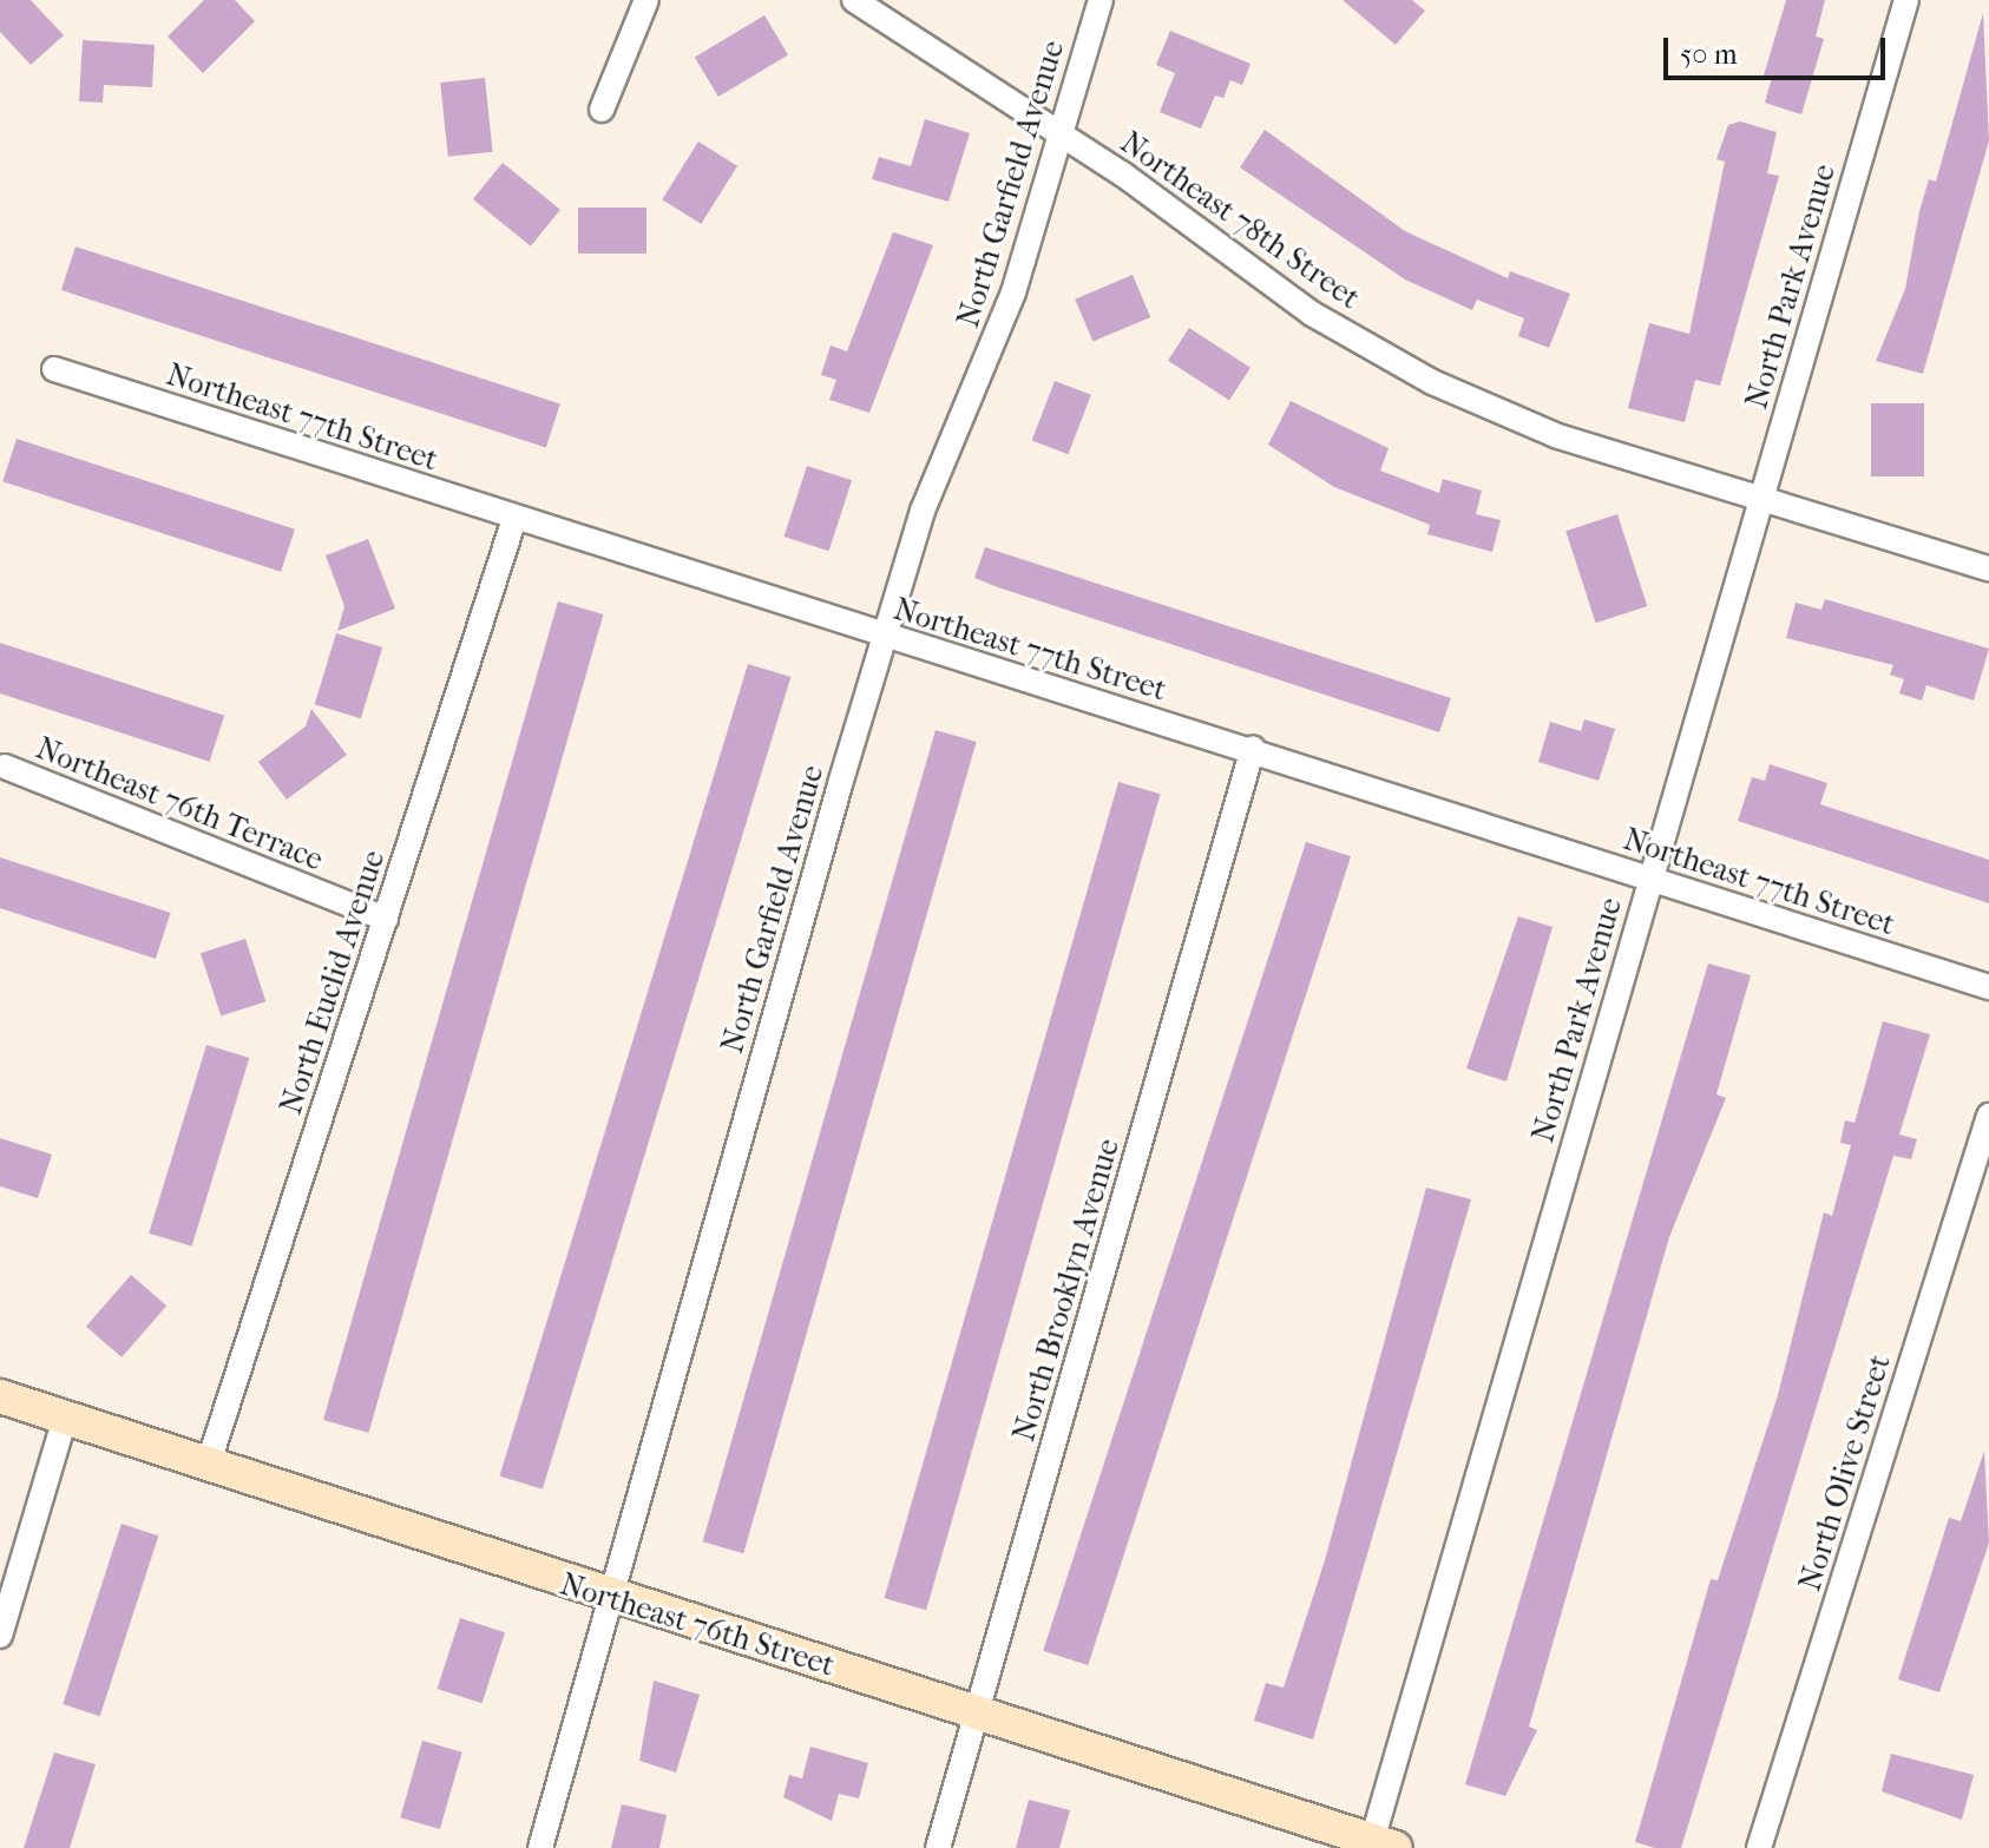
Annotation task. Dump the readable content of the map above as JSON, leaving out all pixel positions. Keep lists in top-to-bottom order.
{
  "streets": {
    "street": [
      "North Garfield Avenue",
      "Northeast 78th Street",
      "North Park Avenue",
      "Northeast 77th Street",
      "Northeast 76th Terrace",
      "North Euclid Avenue",
      "North Brooklyn Avenue",
      "North Olive Street",
      "Northeast 76th Street"
    ]
  },
  "crossings": [
    ["North Garfield Avenue", "Northeast 78th Street"],
    ["North Garfield Avenue", "Northeast 77th Street"],
    ["North Garfield Avenue", "Northeast 76th Street"],
    ["Northeast 78th Street", "North Park Avenue"],
    ["North Park Avenue", "Northeast 77th Street"],
    ["North Park Avenue", "Northeast 76th Street"],
    ["Northeast 77th Street", "North Euclid Avenue"],
    ["Northeast 77th Street", "North Brooklyn Avenue"],
    ["Northeast 76th Terrace", "North Euclid Avenue"],
    ["North Euclid Avenue", "Northeast 76th Street"],
    ["North Brooklyn Avenue", "Northeast 76th Street"]
  ],
  "scale_bar": "50 m"
}
